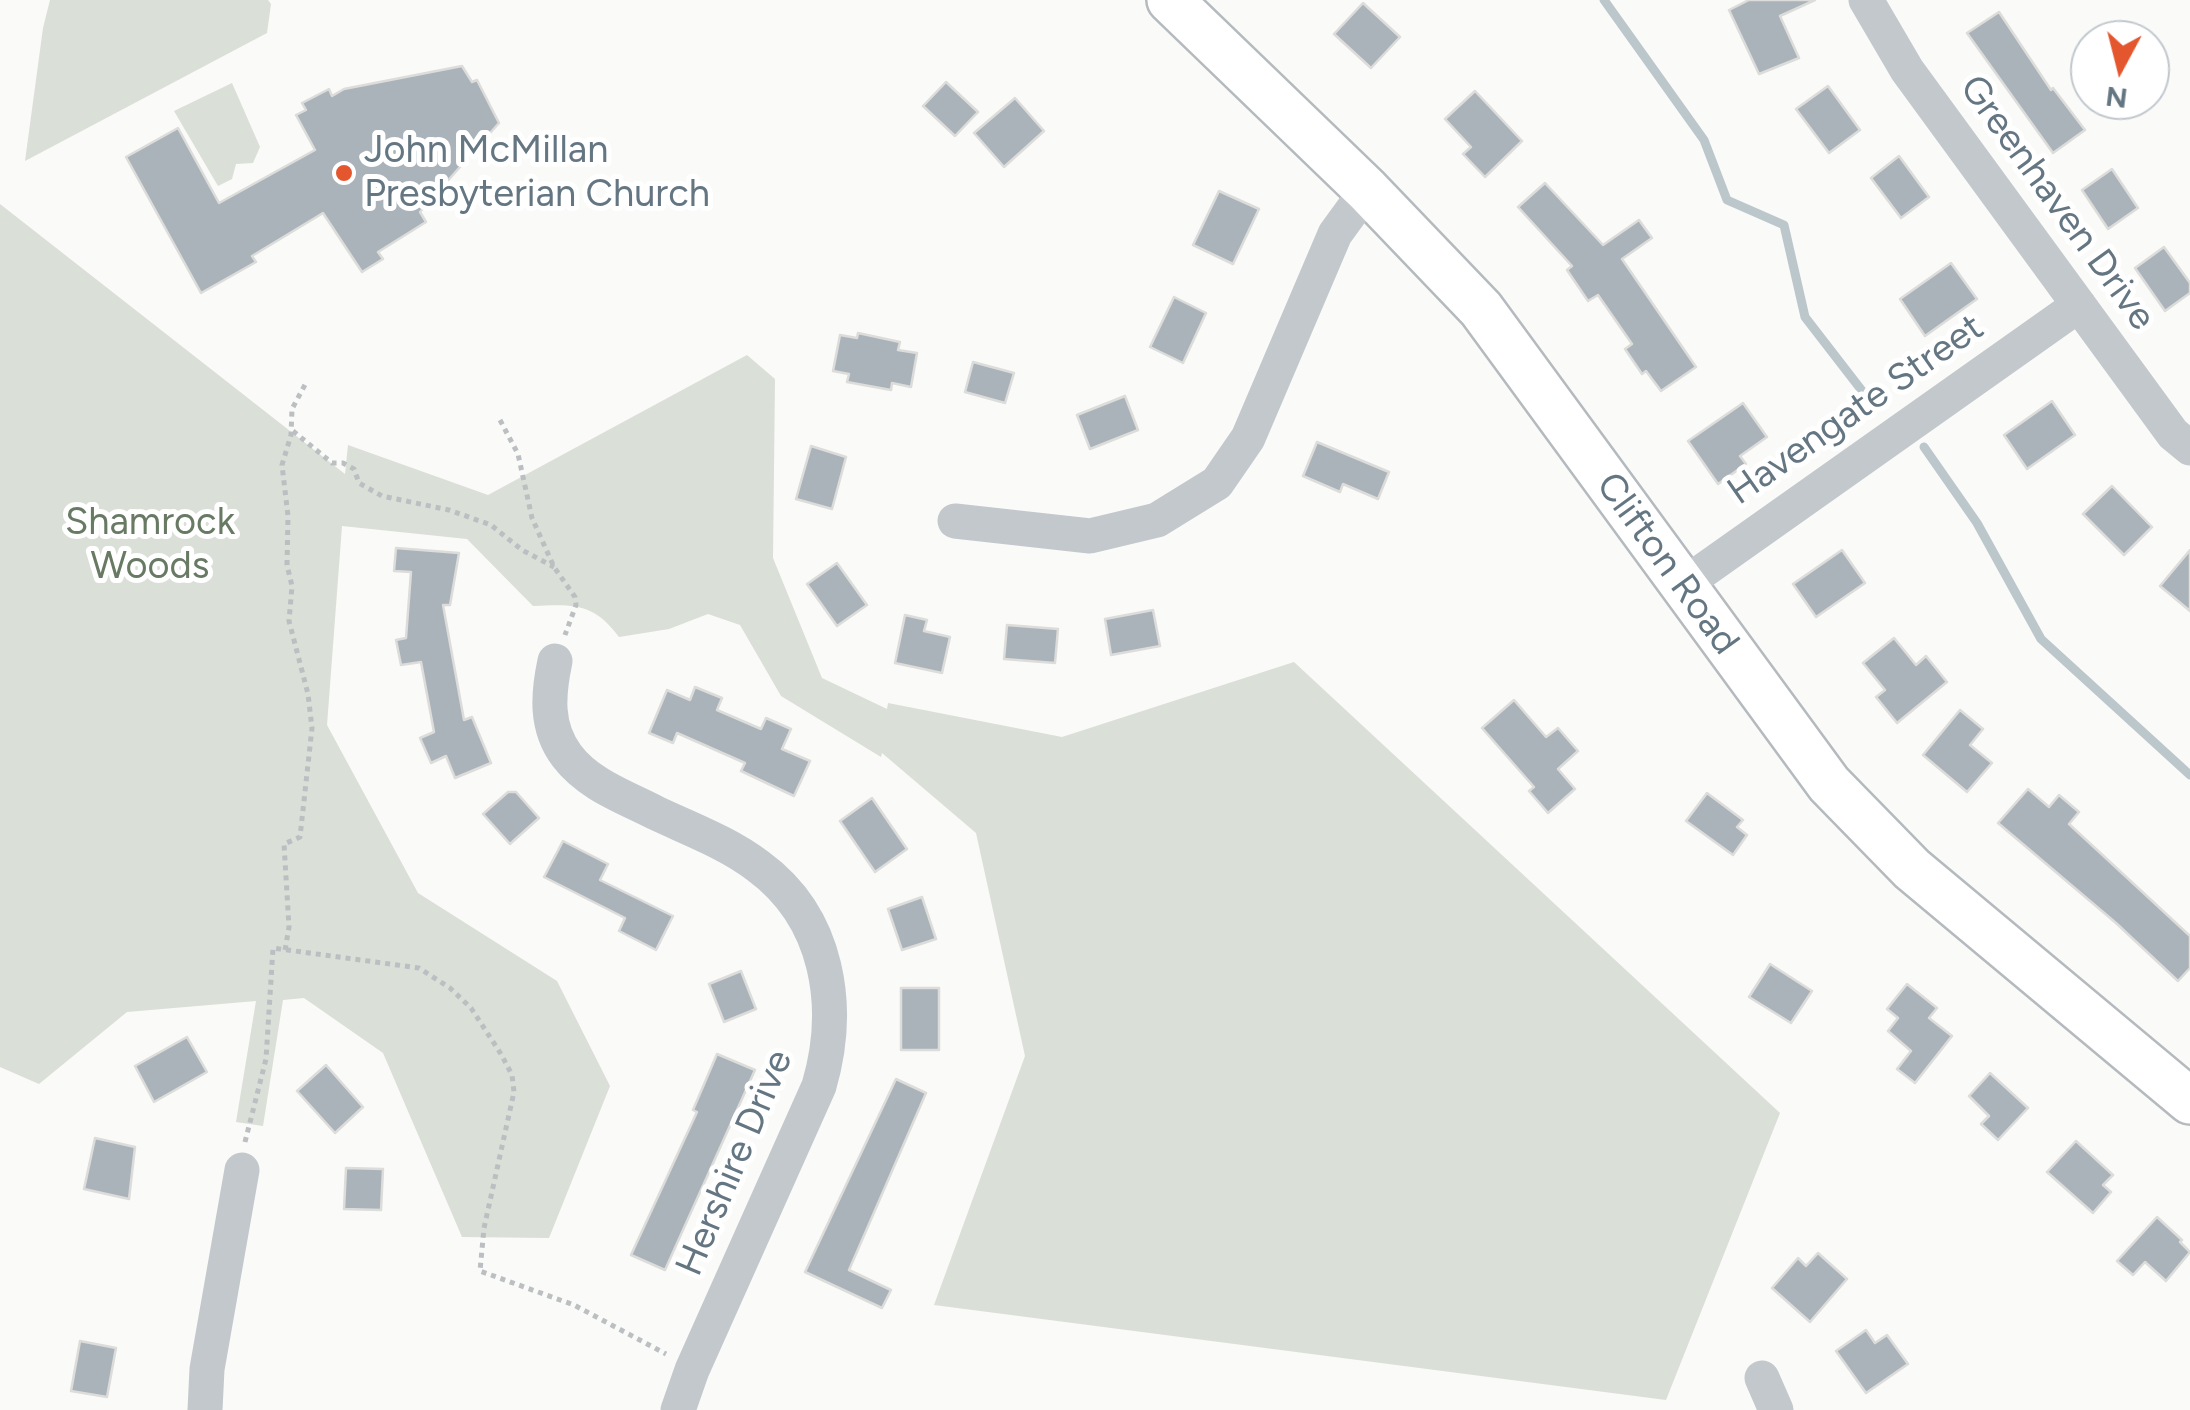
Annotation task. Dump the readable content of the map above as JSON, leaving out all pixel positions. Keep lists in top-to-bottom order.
{
  "streets": {
    "main road": ["Clifton Road"],
    "street": ["Greenhaven Drive", "Havengate Street", "Hershire Drive"]
  },
  "crossings": [
    ["Greenhaven Drive", "Havengate Street"],
    ["Havengate Street", "Clifton Road"]
  ],
  "parks": ["Shamrock Woods"],
  "places": ["John McMillan Presbyterian Church"],
  "north": "bottom"
}
